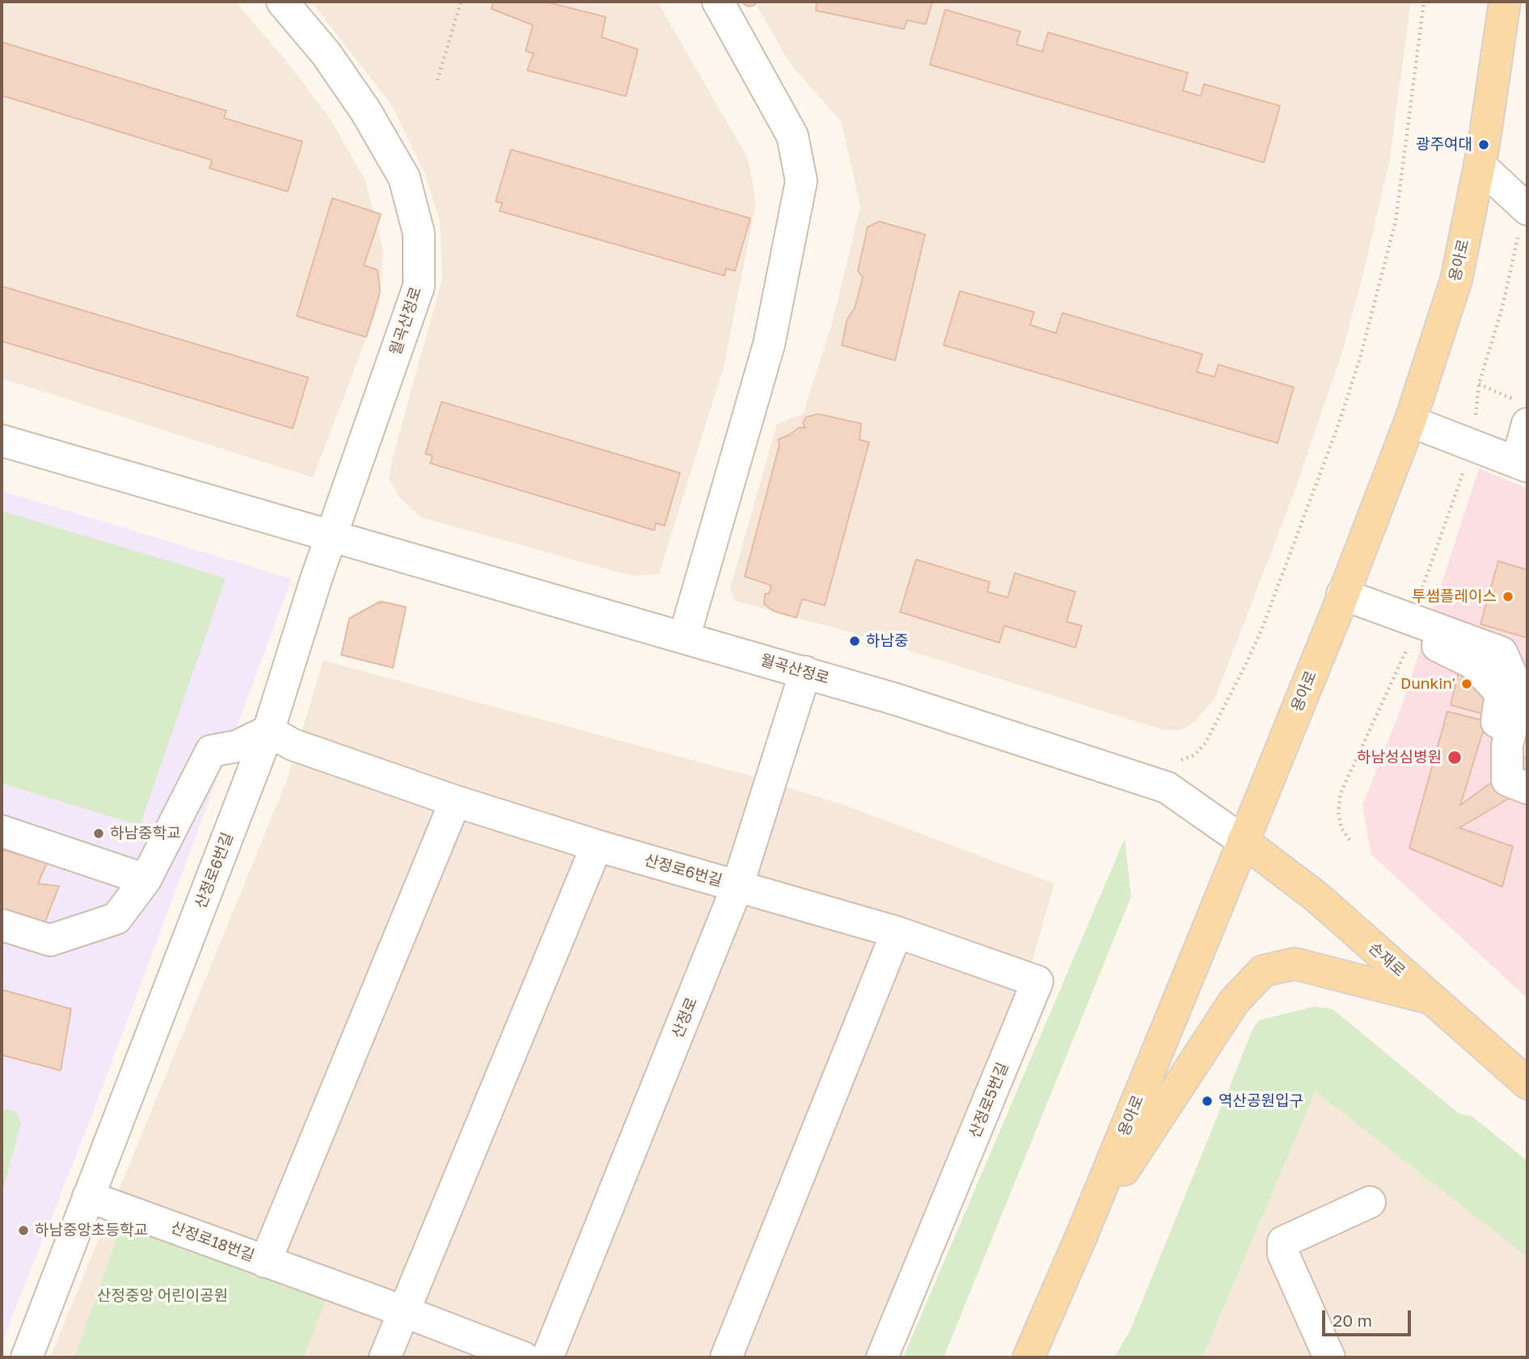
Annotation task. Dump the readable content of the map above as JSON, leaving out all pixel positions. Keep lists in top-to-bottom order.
{
  "streets": {
    "main road": ["용아로", "손재로"],
    "street": [
      "월곡산정로",
      "산정로6번길",
      "산정로",
      "산정로5번길",
      "산정로18번길"
    ]
  },
  "crossings": [
    ["용아로", "월곡산정로"],
    ["용아로", "손재로"],
    ["월곡산정로", "손재로"],
    ["월곡산정로", "산정로"],
    ["산정로6번길", "산정로"],
    ["산정로6번길", "산정로5번길"],
    ["산정로6번길", "산정로18번길"],
    ["산정로", "산정로5번길"]
  ],
  "parks": ["산정중앙 어린이공원"],
  "places": [
    "광주여대",
    "투썸플레이스",
    "하남중",
    "Dunkin'",
    "하남성심병원",
    "하남중학교",
    "역산공원입구",
    "하남중앙초등학교"
  ],
  "scale_bar": "20 m"
}
